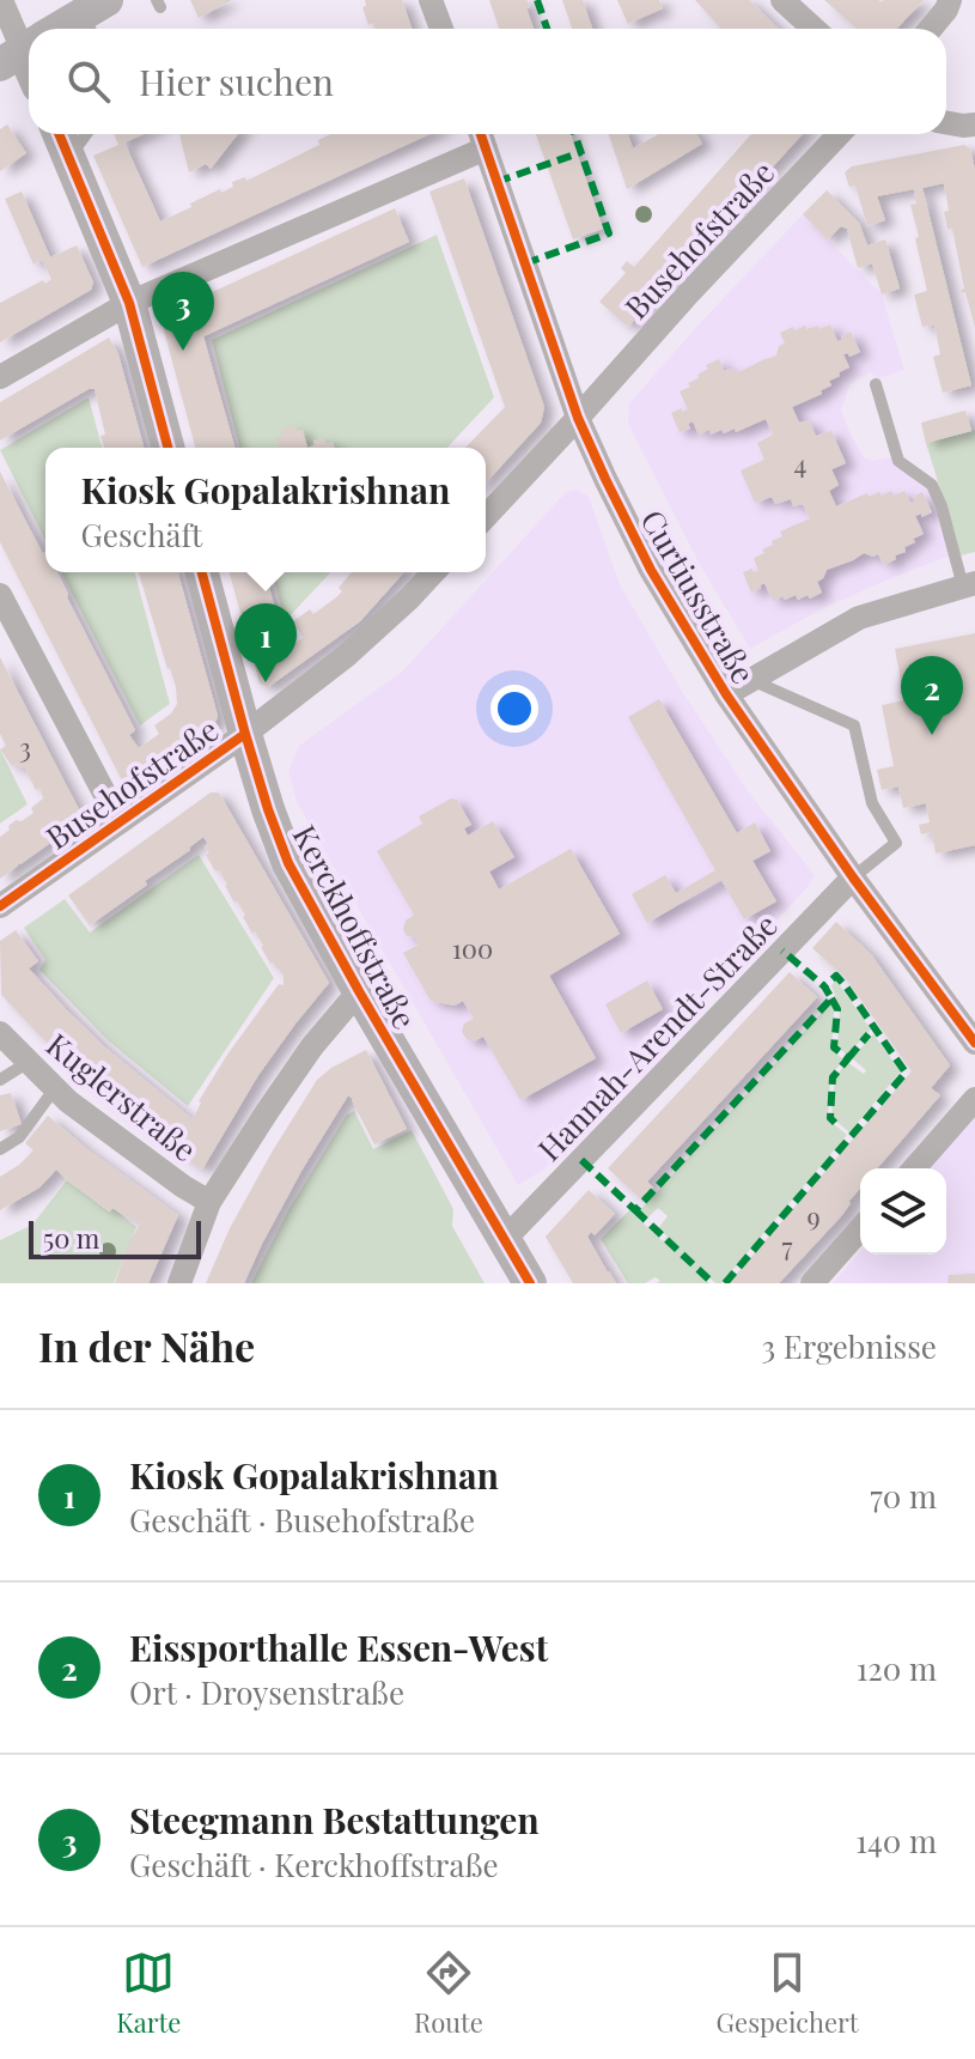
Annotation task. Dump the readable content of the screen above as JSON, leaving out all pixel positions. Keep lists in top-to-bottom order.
{
  "streets": {
    "street": [
      "Busehofstraße",
      "Curtiusstraße",
      "Kerckhoffstraße",
      "Hannah-Arendt-Straße",
      "Kuglerstraße"
    ]
  },
  "crossings": [
    ["Busehofstraße", "Curtiusstraße"],
    ["Busehofstraße", "Kerckhoffstraße"],
    ["Curtiusstraße", "Hannah-Arendt-Straße"],
    ["Kerckhoffstraße", "Hannah-Arendt-Straße"]
  ],
  "house_numbers": [
    "4",
    "3",
    "100",
    "9",
    "7"
  ],
  "scale_bar": "50 m",
  "page": {
    "search": "Hier suchen",
    "pins": ["3", "1", "2"],
    "popup": ["Kiosk Gopalakrishnan", "Geschäft"],
    "scale": "50 m",
    "heading": ["In der Nähe", "3 Ergebnisse"],
    "list": [
      {
        "mark": "1",
        "name": "Kiosk Gopalakrishnan",
        "note": "Geschäft · Busehofstraße",
        "value": "70 m"
      },
      {
        "mark": "2",
        "name": "Eissporthalle Essen-West",
        "note": "Ort · Droysenstraße",
        "value": "120 m"
      },
      {
        "mark": "3",
        "name": "Steegmann Bestattungen",
        "note": "Geschäft · Kerckhoffstraße",
        "value": "140 m"
      }
    ],
    "nav": ["Karte", "Route", "Gespeichert"]
  }
}
